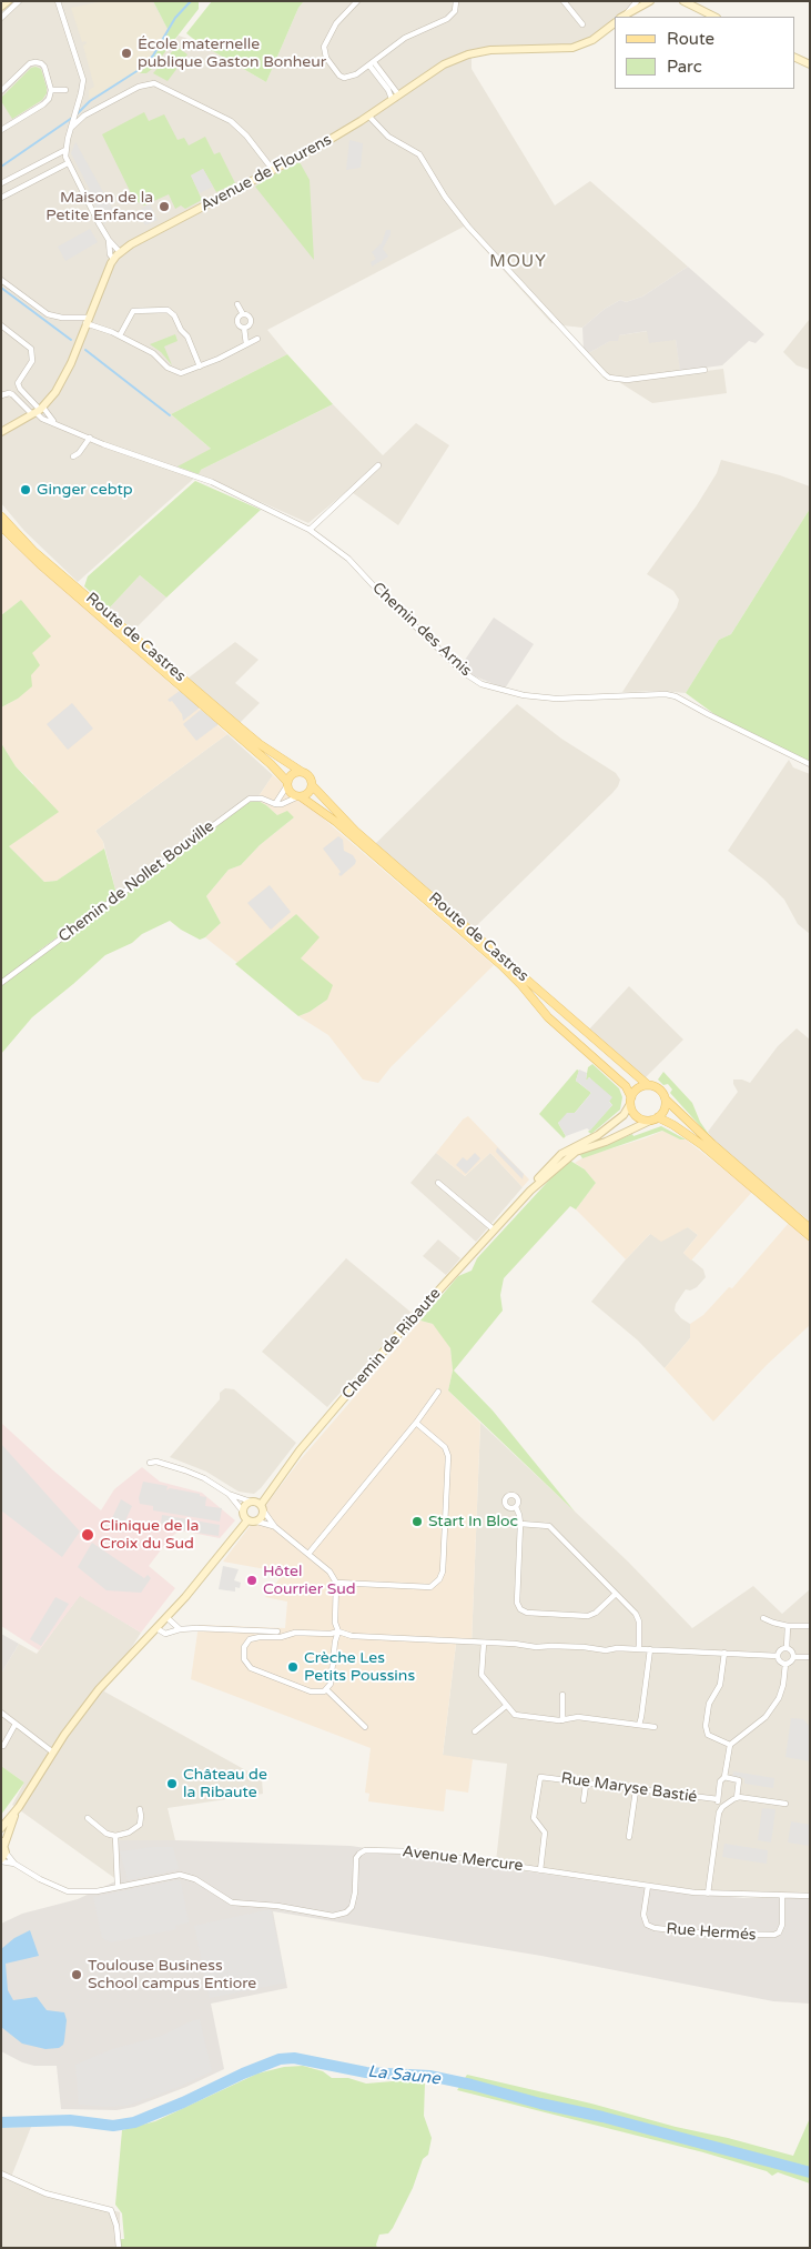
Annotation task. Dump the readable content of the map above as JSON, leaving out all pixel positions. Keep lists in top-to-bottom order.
{
  "streets": {
    "main road": ["Avenue de Flourens", "Route de Castres", "Chemin de Ribaute"],
    "street": [
      "Chemin des Arnis",
      "Chemin de Nollet Bouville",
      "Rue Maryse Bastié",
      "Avenue Mercure",
      "Rue Hermés"
    ]
  },
  "crossings": [
    ["Avenue de Flourens", "Chemin des Arnis"],
    ["Route de Castres", "Chemin de Nollet Bouville"],
    ["Route de Castres", "Chemin de Ribaute"],
    ["Rue Maryse Bastié", "Avenue Mercure"],
    ["Avenue Mercure", "Rue Hermés"]
  ],
  "districts": ["MOUY"],
  "water": ["La Saune"],
  "places": [
    "École maternelle publique Gaston Bonheur",
    "Maison de la Petite Enfance",
    "Ginger cebtp",
    "Start In Bloc",
    "Clinique de la Croix du Sud",
    "Hôtel Courrier Sud",
    "Crèche Les Petits Poussins",
    "Château de la Ribaute",
    "Toulouse Business School campus Entiore"
  ],
  "legend": ["Route", "Parc"]
}
